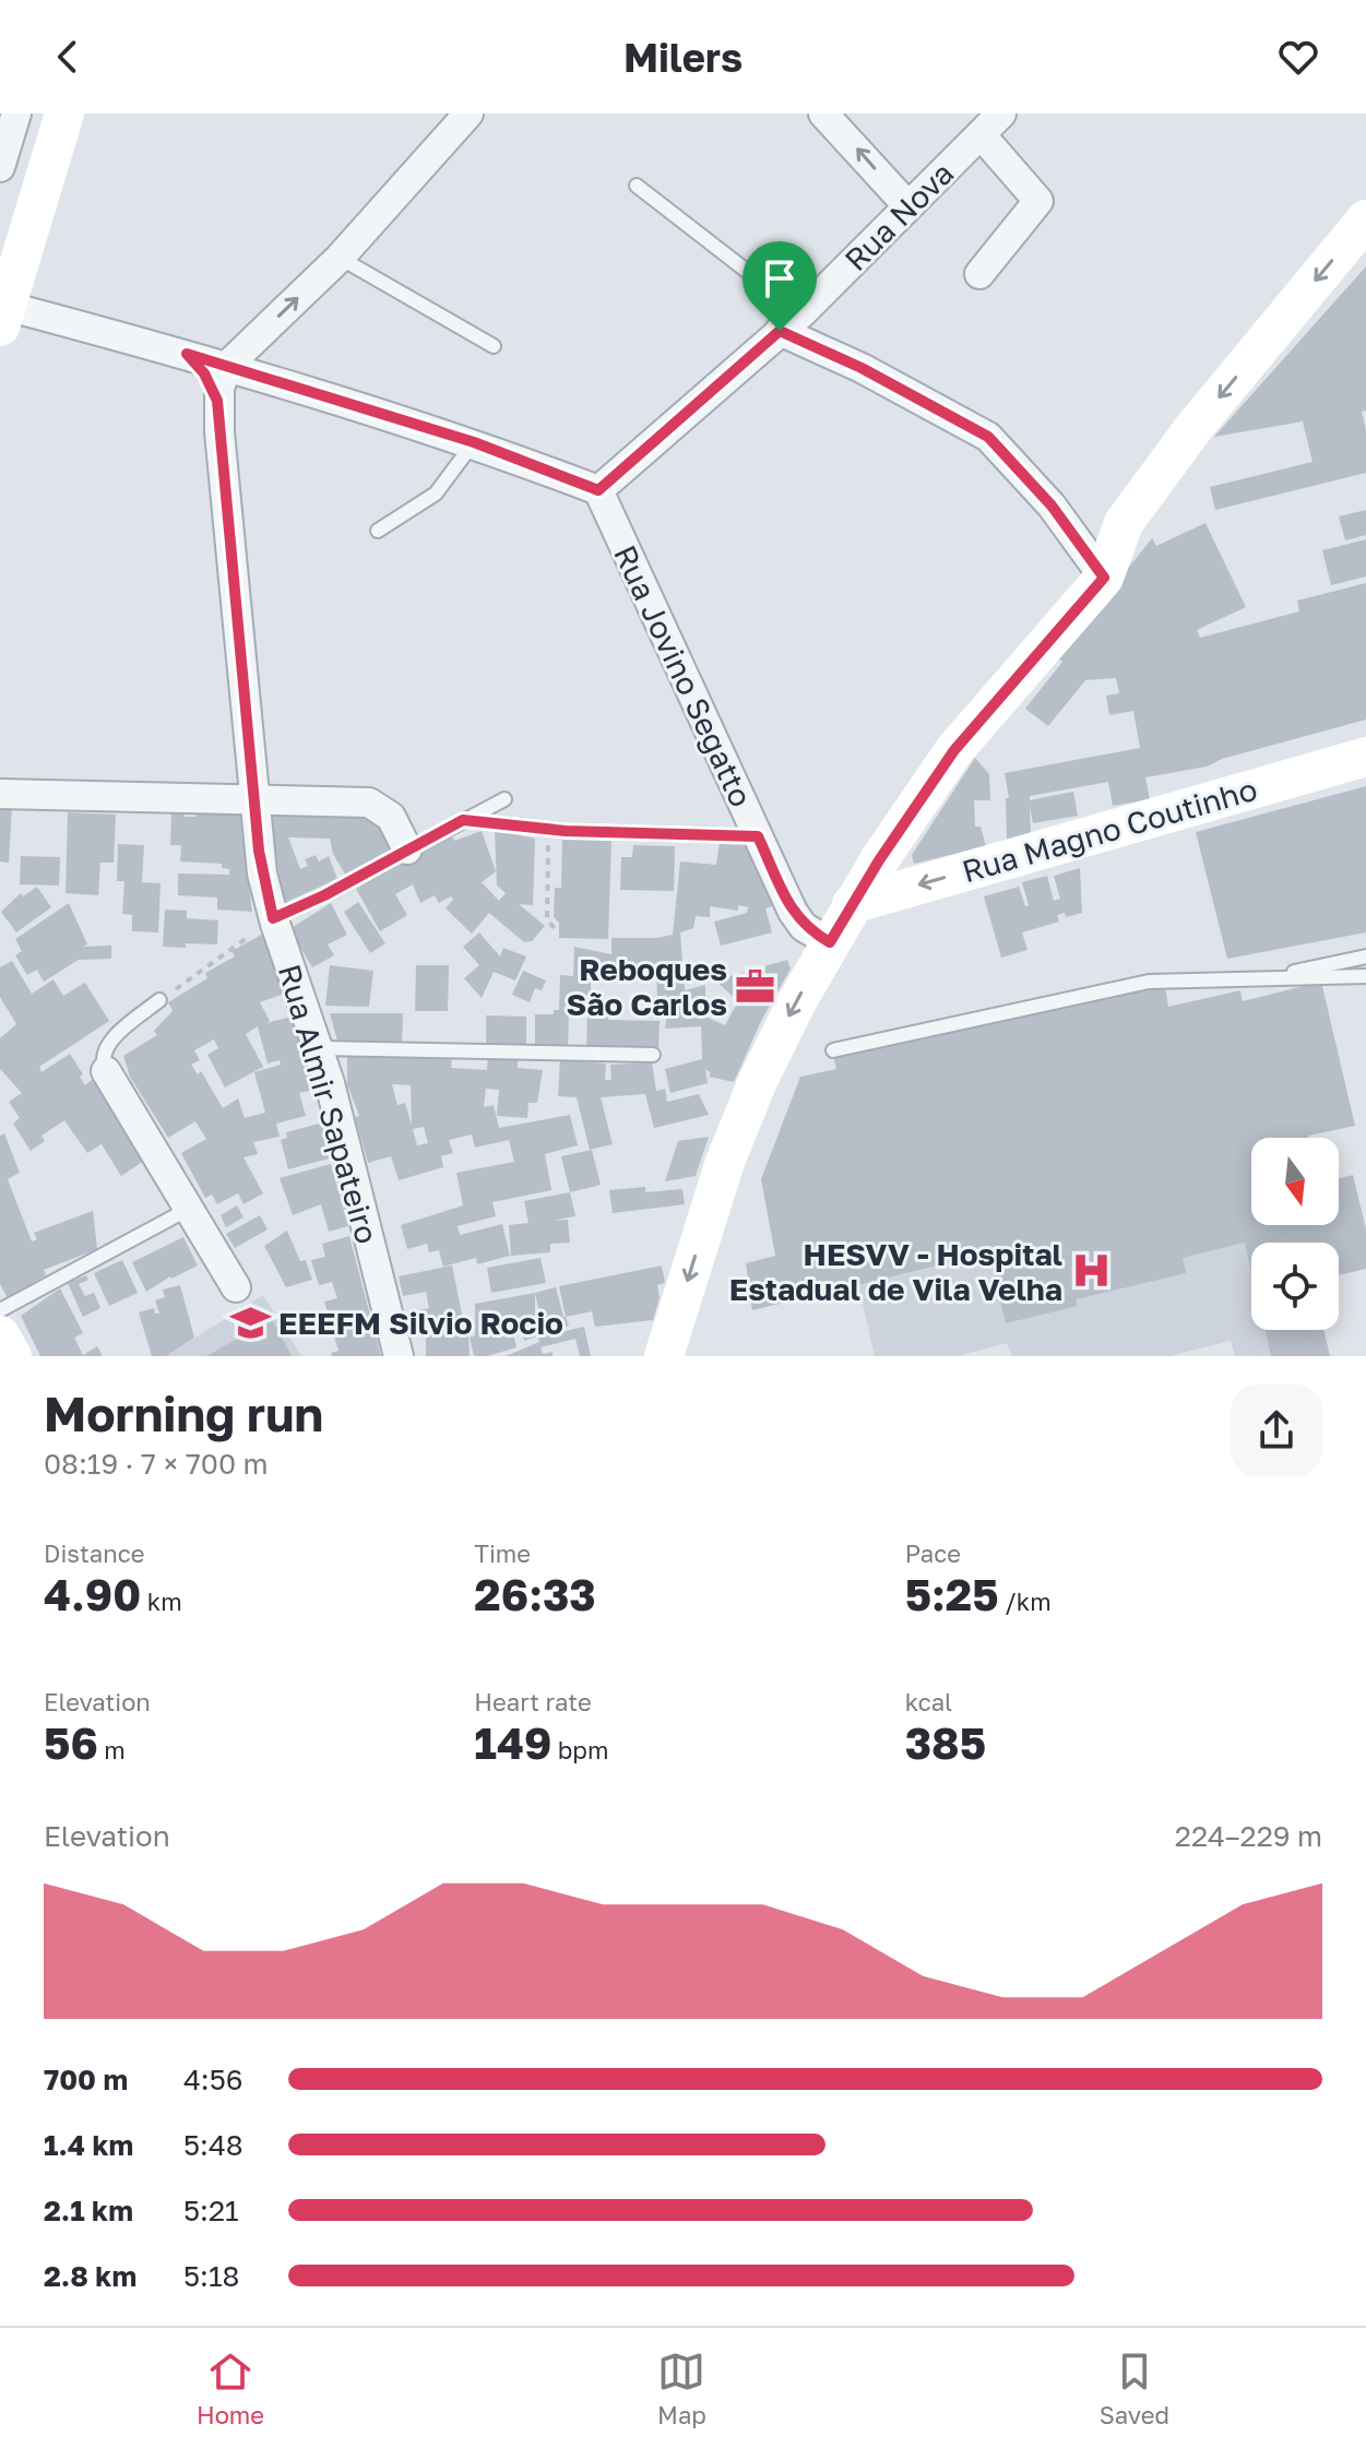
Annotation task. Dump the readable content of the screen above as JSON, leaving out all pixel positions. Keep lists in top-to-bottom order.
{
  "streets": {
    "street": [
      "Rua Nova",
      "Rua Jovino Segatto",
      "Rua Magno Coutinho",
      "Rua Almir Sapateiro"
    ]
  },
  "crossings": [
    ["Rua Nova", "Rua Jovino Segatto"]
  ],
  "one_way": ["Rua Magno Coutinho"],
  "places": {
    "office": ["Reboques São Carlos"],
    "hospital": ["HESVV - Hospital Estadual de Vila Velha"],
    "school or university": ["EEEFM Silvio Rocio"]
  },
  "north": "bottom",
  "page": {
    "header": "Milers",
    "heading": ["Morning run", "08:19 · 7 × 700 m"],
    "stats": [
      ["Distance", "4.90 km"],
      ["Time", "26:33"],
      ["Pace", "5:25 /km"],
      ["Elevation", "56 m"],
      ["Heart rate", "149 bpm"],
      ["kcal", "385"]
    ],
    "chart": ["Elevation", "224–229 m"],
    "list": [
      {
        "name": "700 m",
        "note": "4:56"
      },
      {
        "name": "1.4 km",
        "note": "5:48"
      },
      {
        "name": "2.1 km",
        "note": "5:21"
      },
      {
        "name": "2.8 km",
        "note": "5:18"
      }
    ],
    "tabs": ["Home", "Map", "Saved"]
  }
}
